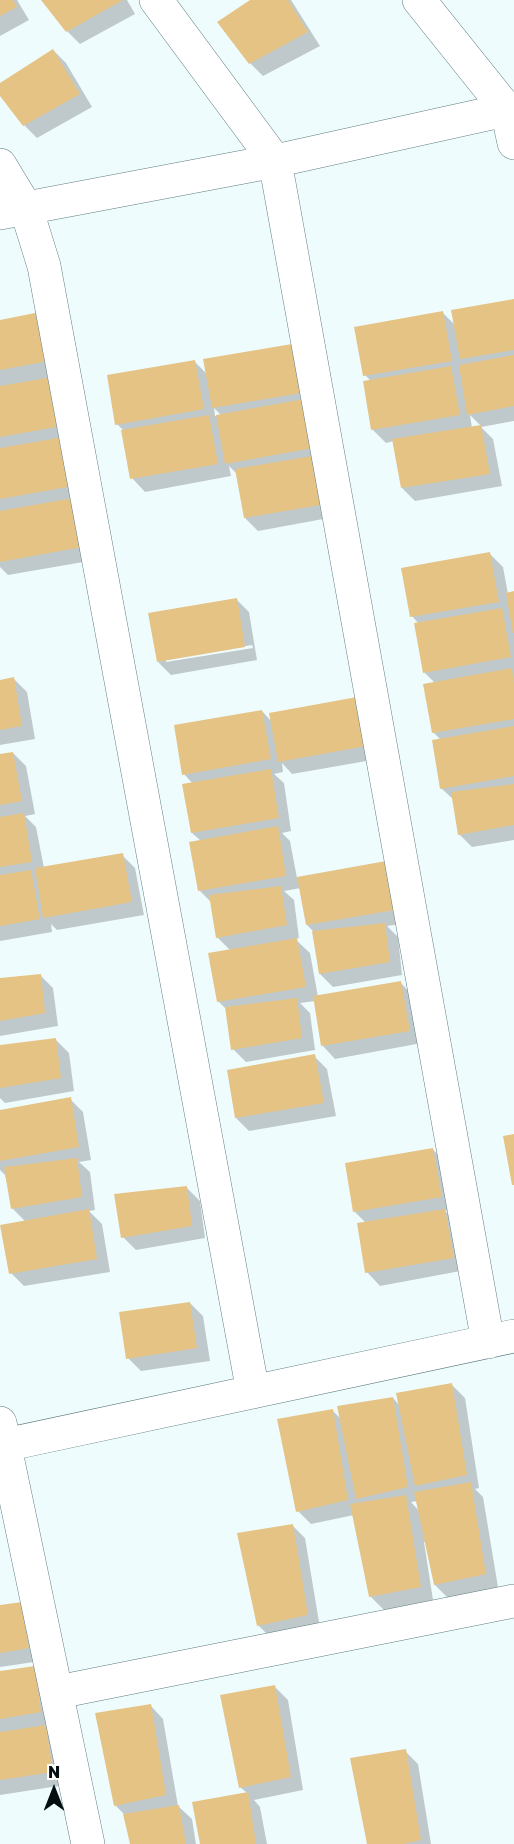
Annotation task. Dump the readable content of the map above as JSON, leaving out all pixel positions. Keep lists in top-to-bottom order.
{
  "north": "top"
}
